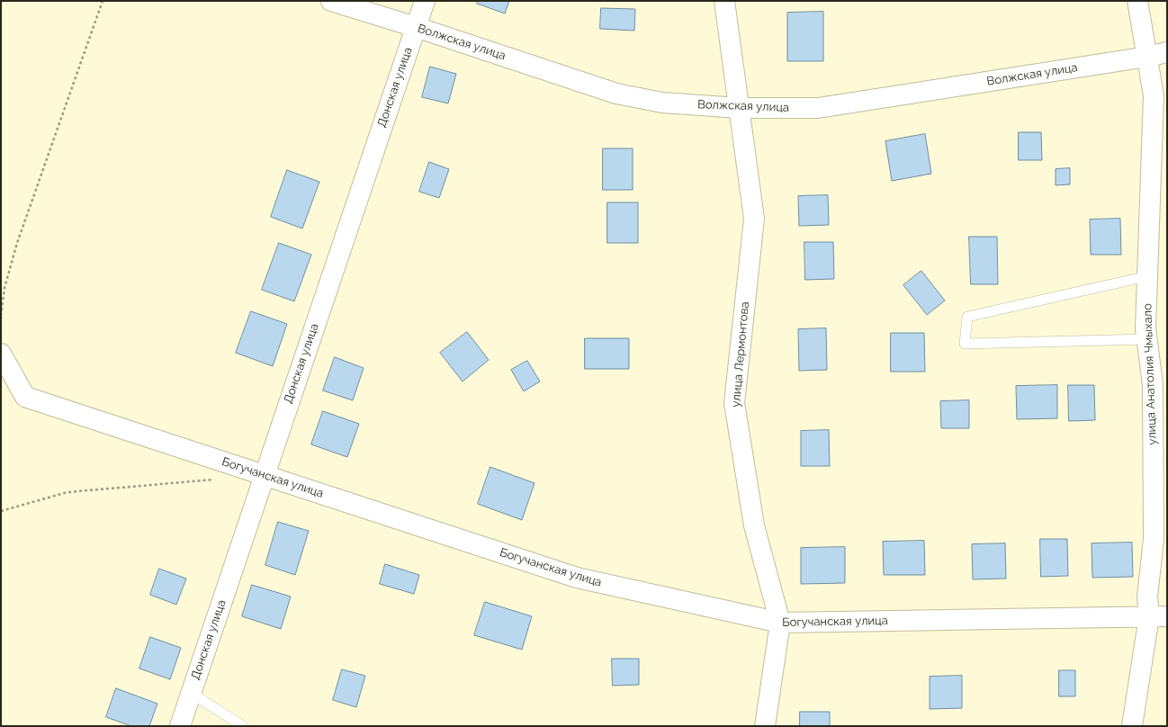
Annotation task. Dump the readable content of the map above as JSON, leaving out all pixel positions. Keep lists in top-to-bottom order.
{
  "streets": {
    "street": [
      "Волжская улица",
      "Донская улица",
      "улица Лермонтова",
      "улица Анатолия Чмыхало",
      "Богучанская улица"
    ]
  },
  "crossings": [
    ["Волжская улица", "Донская улица"],
    ["Волжская улица", "улица Лермонтова"],
    ["Волжская улица", "улица Анатолия Чмыхало"],
    ["Донская улица", "Богучанская улица"],
    ["улица Лермонтова", "Богучанская улица"],
    ["улица Анатолия Чмыхало", "Богучанская улица"]
  ]
}
